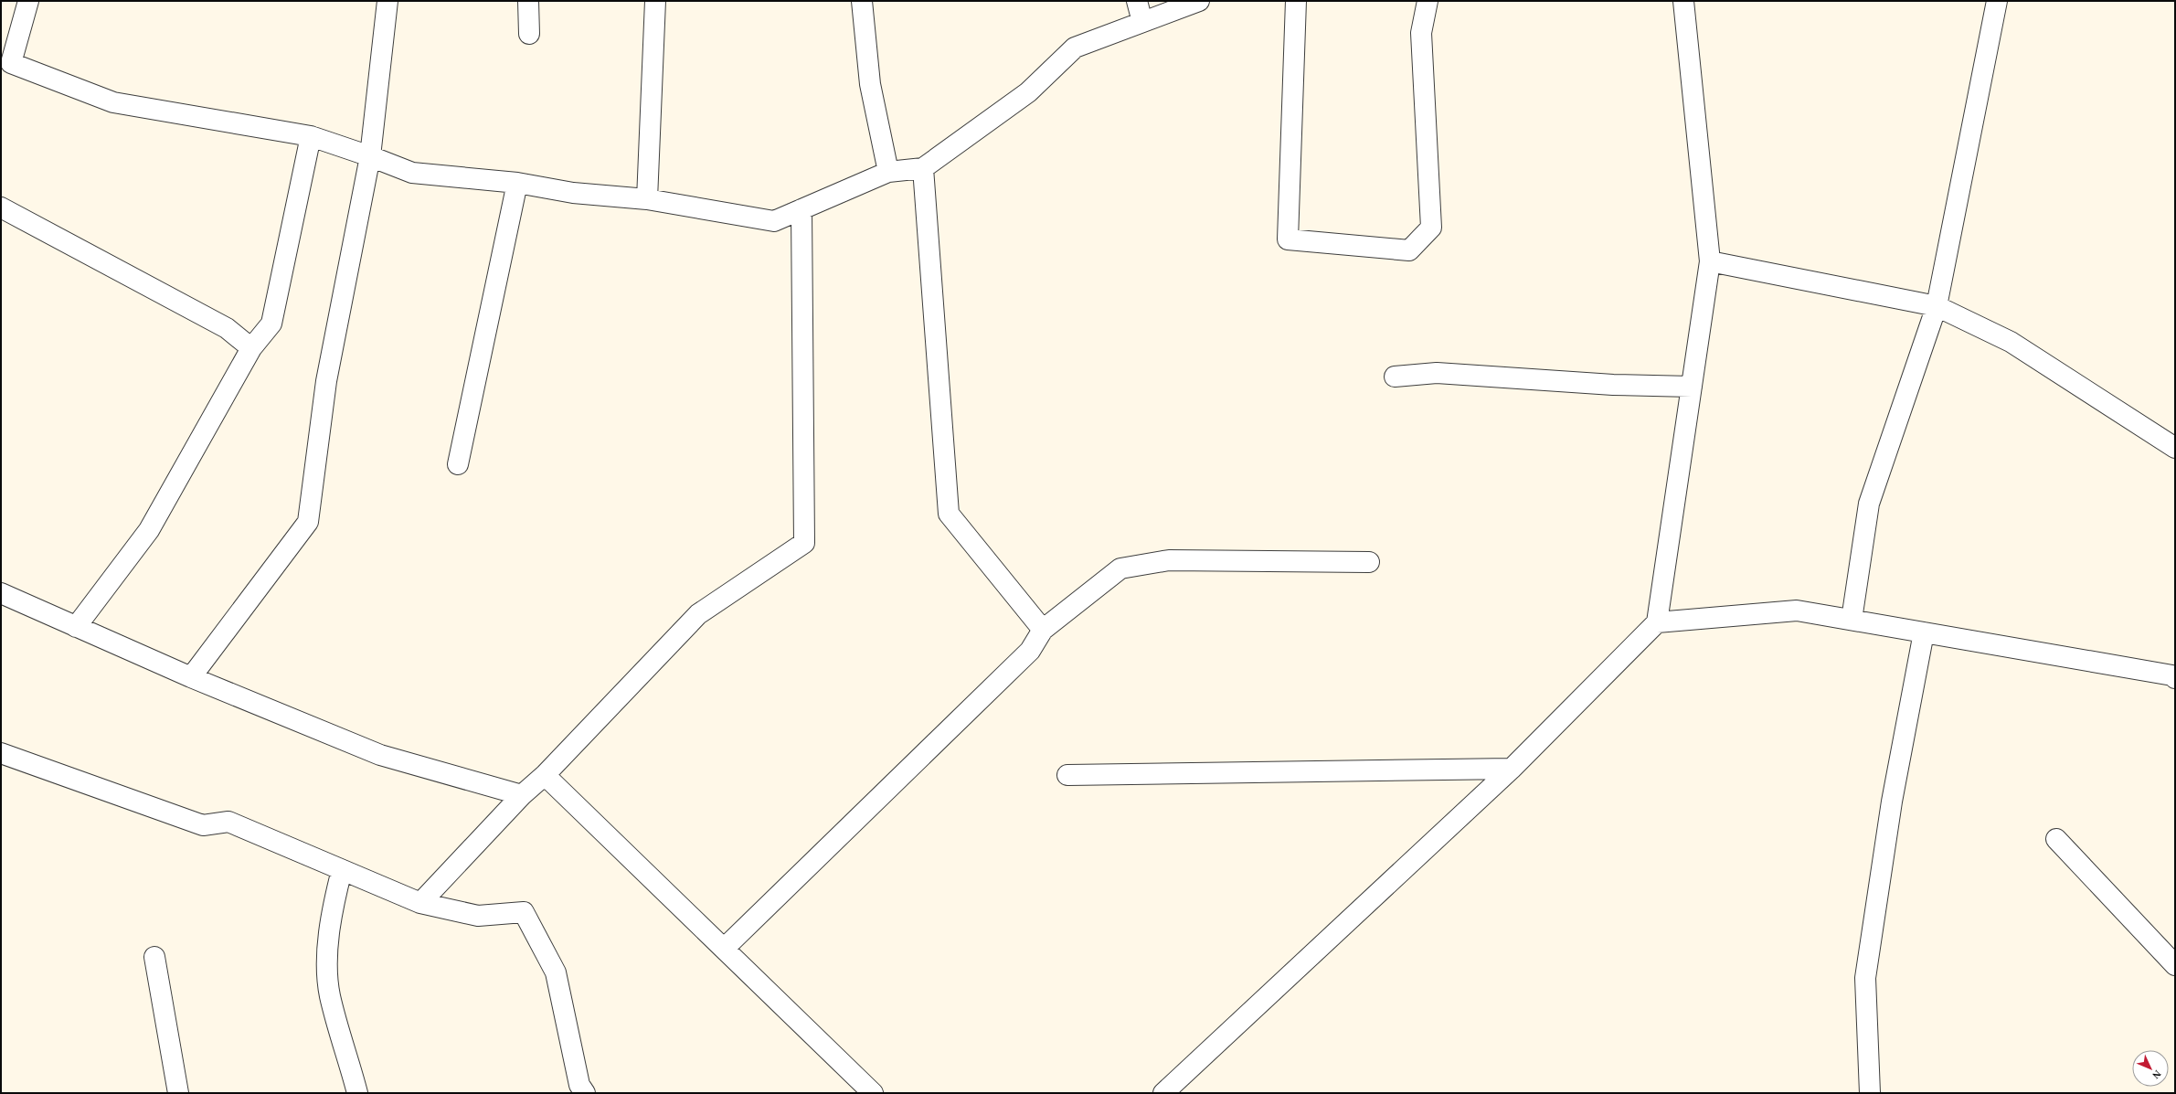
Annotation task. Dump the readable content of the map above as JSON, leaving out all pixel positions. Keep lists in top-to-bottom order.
{
  "north": "bottom right"
}
